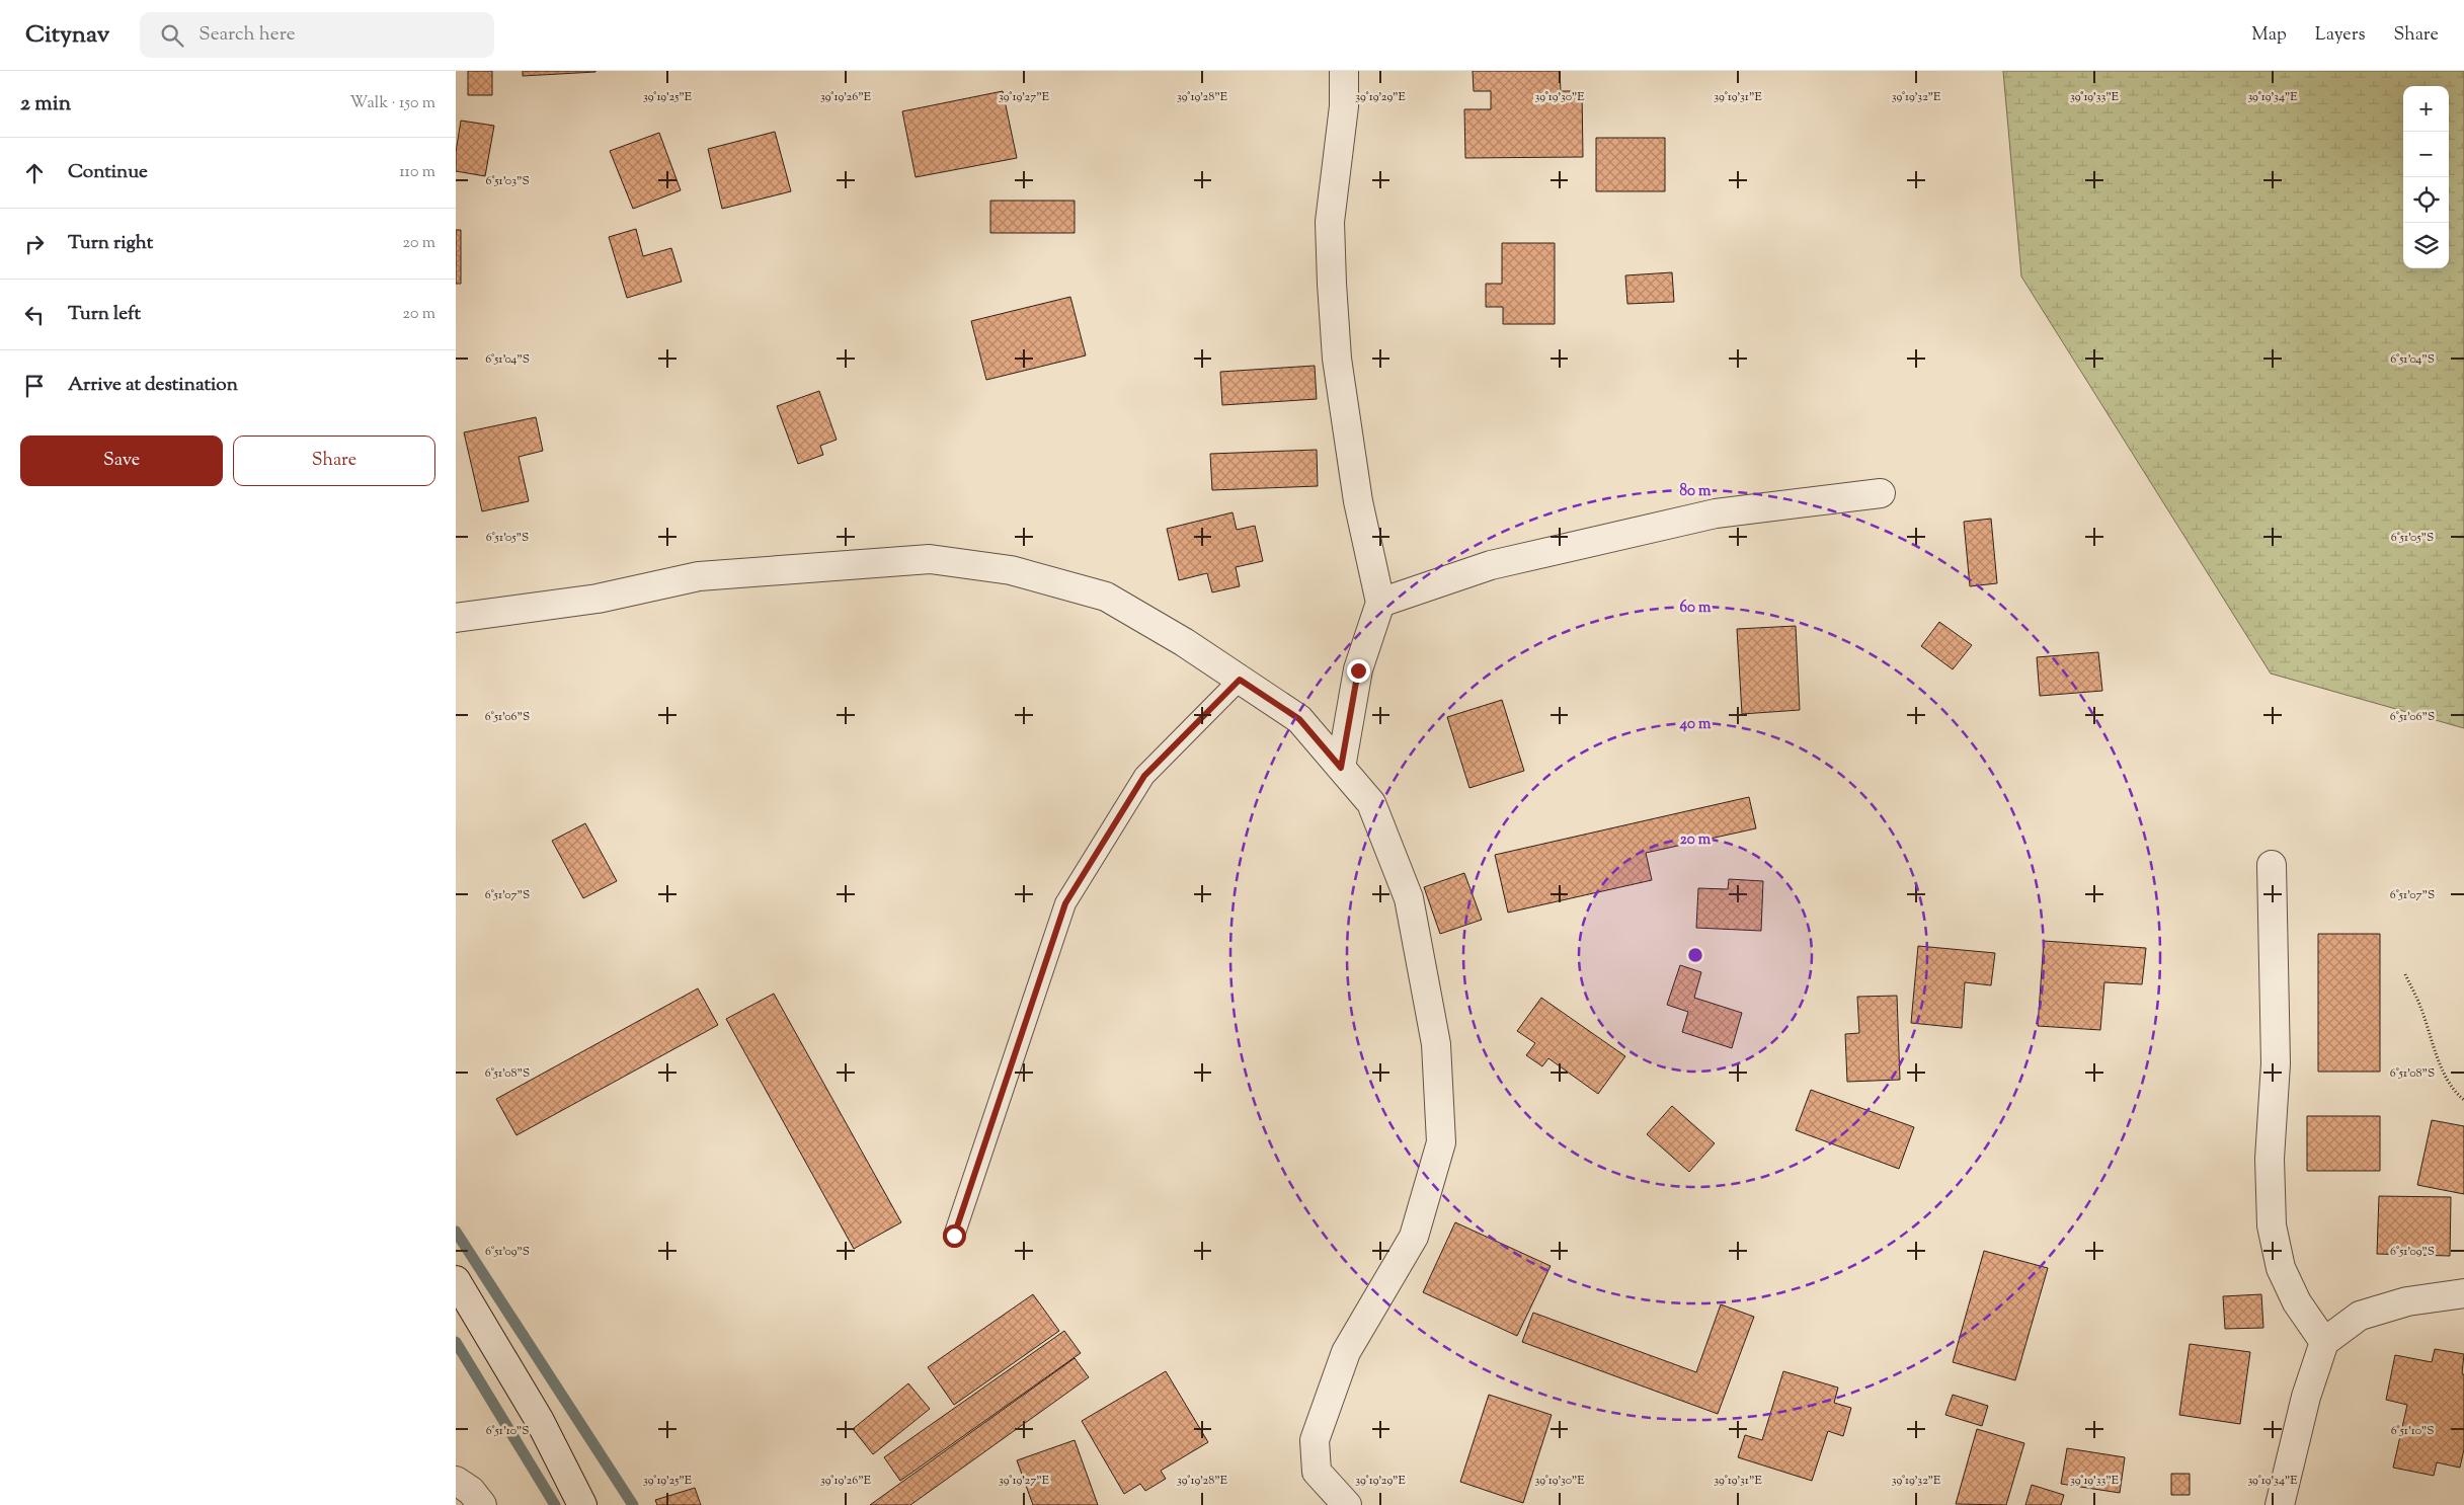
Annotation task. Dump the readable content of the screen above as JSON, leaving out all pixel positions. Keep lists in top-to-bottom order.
{
  "page": {
    "header": "Citynav",
    "search": "Search here",
    "nav": ["Map", "Layers", "Share"],
    "heading": ["2 min", "Walk · 150 m"],
    "map_buttons": ["+", "−"],
    "list": [
      ["Continue", "110 m"],
      ["Turn right", "20 m"],
      ["Turn left", "20 m"],
      "Arrive at destination"
    ],
    "buttons": ["Save", "Share"]
  },
  "coordinates": [
    "39°19'25\"E",
    "39°19'26\"E",
    "39°19'27\"E",
    "39°19'28\"E",
    "39°19'29\"E",
    "39°19'30\"E",
    "39°19'31\"E",
    "39°19'32\"E",
    "39°19'33\"E",
    "39°19'34\"E",
    "6°51'03\"S",
    "6°51'04\"S",
    "6°51'05\"S",
    "6°51'06\"S",
    "6°51'07\"S",
    "6°51'08\"S",
    "6°51'09\"S",
    "6°51'10\"S"
  ],
  "rings": [
    "80 m",
    "60 m",
    "40 m",
    "20 m"
  ]
}
